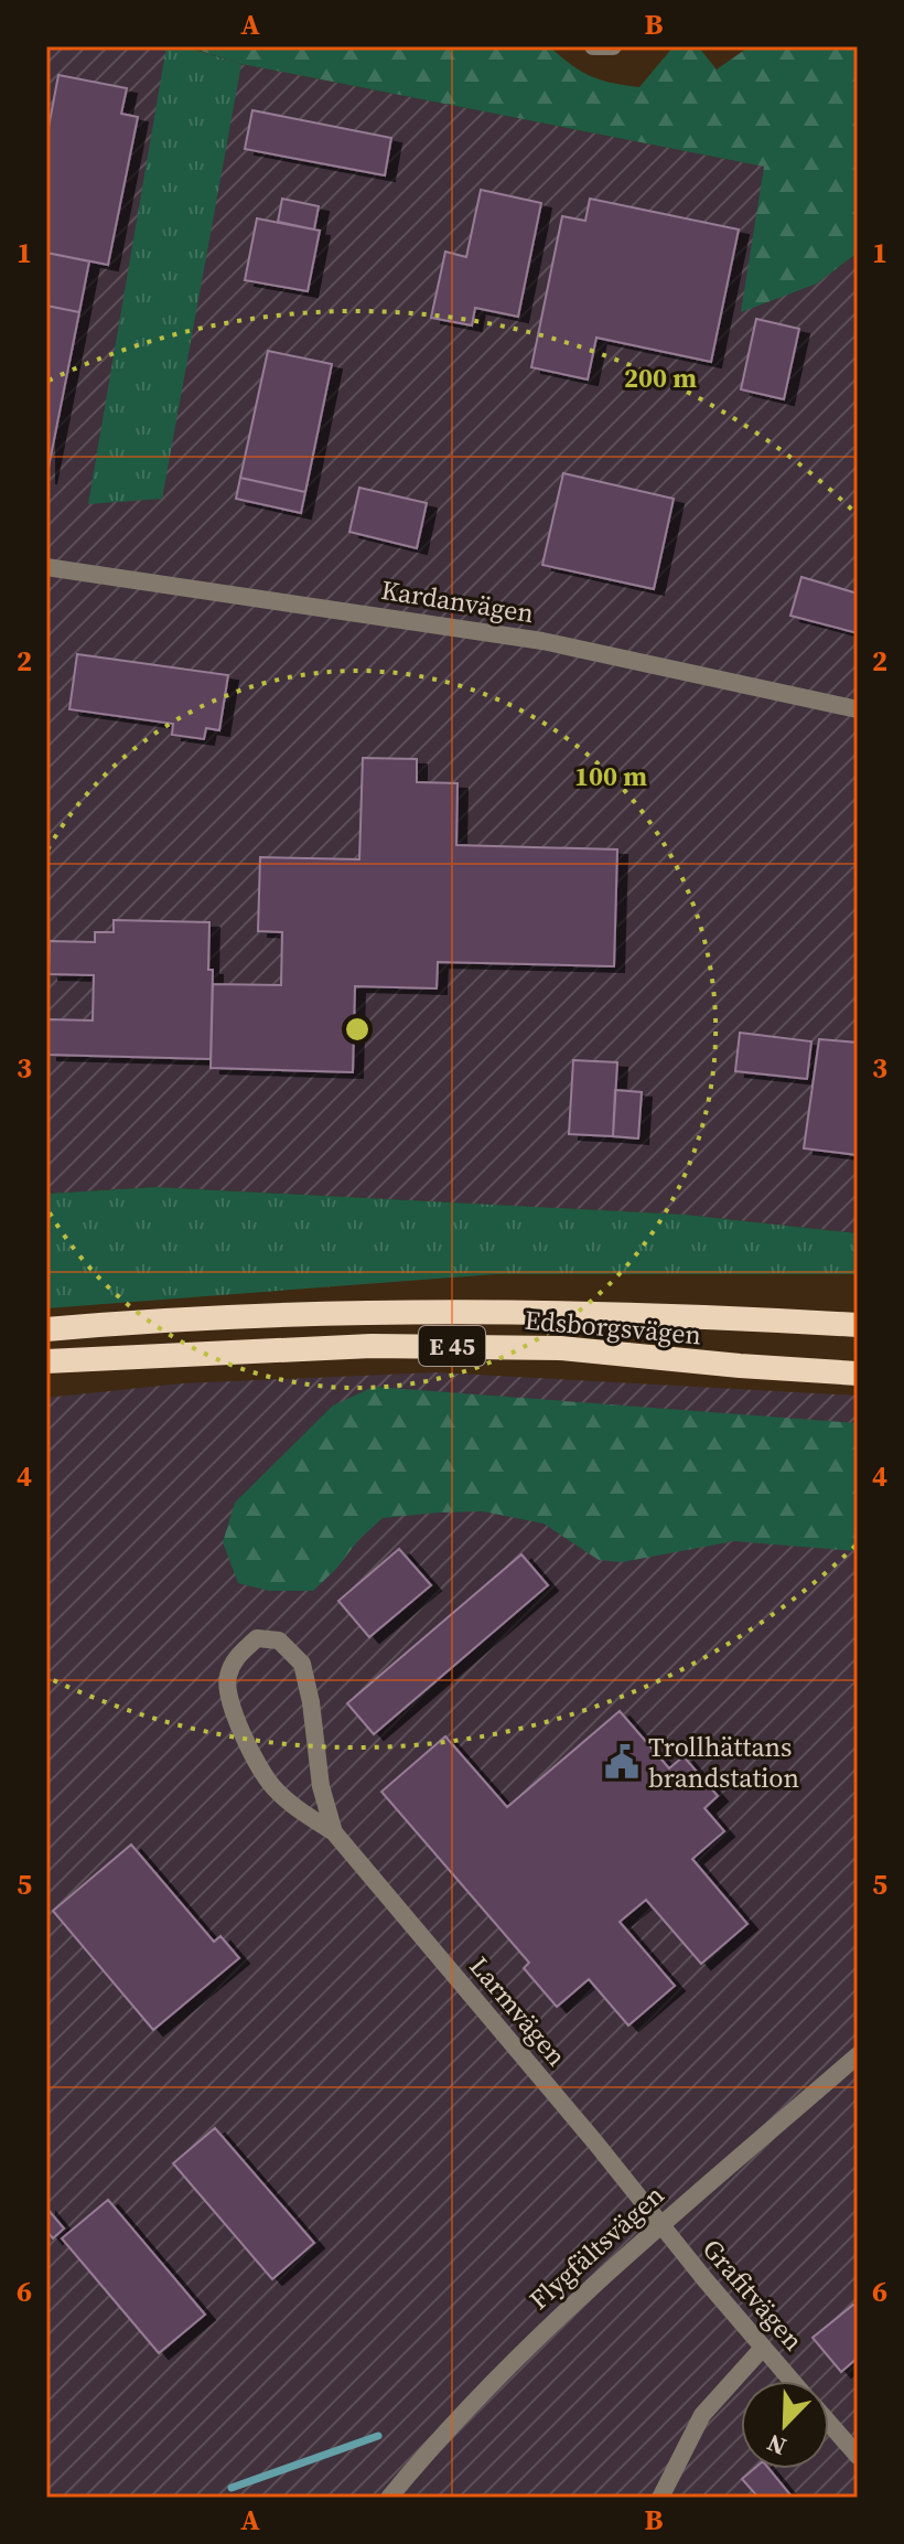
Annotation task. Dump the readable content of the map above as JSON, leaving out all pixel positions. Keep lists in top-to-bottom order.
{
  "streets": {
    "highway": ["Edsborgsvägen", "E 45"],
    "street": [
      "Kardanvägen",
      "Larmvägen",
      "Flygfältsvägen",
      "Grafitvägen"
    ]
  },
  "crossings": [
    ["Larmvägen", "Flygfältsvägen"],
    ["Larmvägen", "Grafitvägen"],
    ["Flygfältsvägen", "Grafitvägen"]
  ],
  "places": {
    "public building": ["Trollhättans brandstation"]
  },
  "north": "bottom left",
  "grid": {
    "columns": ["A", "B"],
    "rows": [
      "1",
      "2",
      "3",
      "4",
      "5",
      "6"
    ]
  },
  "rings": ["200 m", "100 m"]
}
